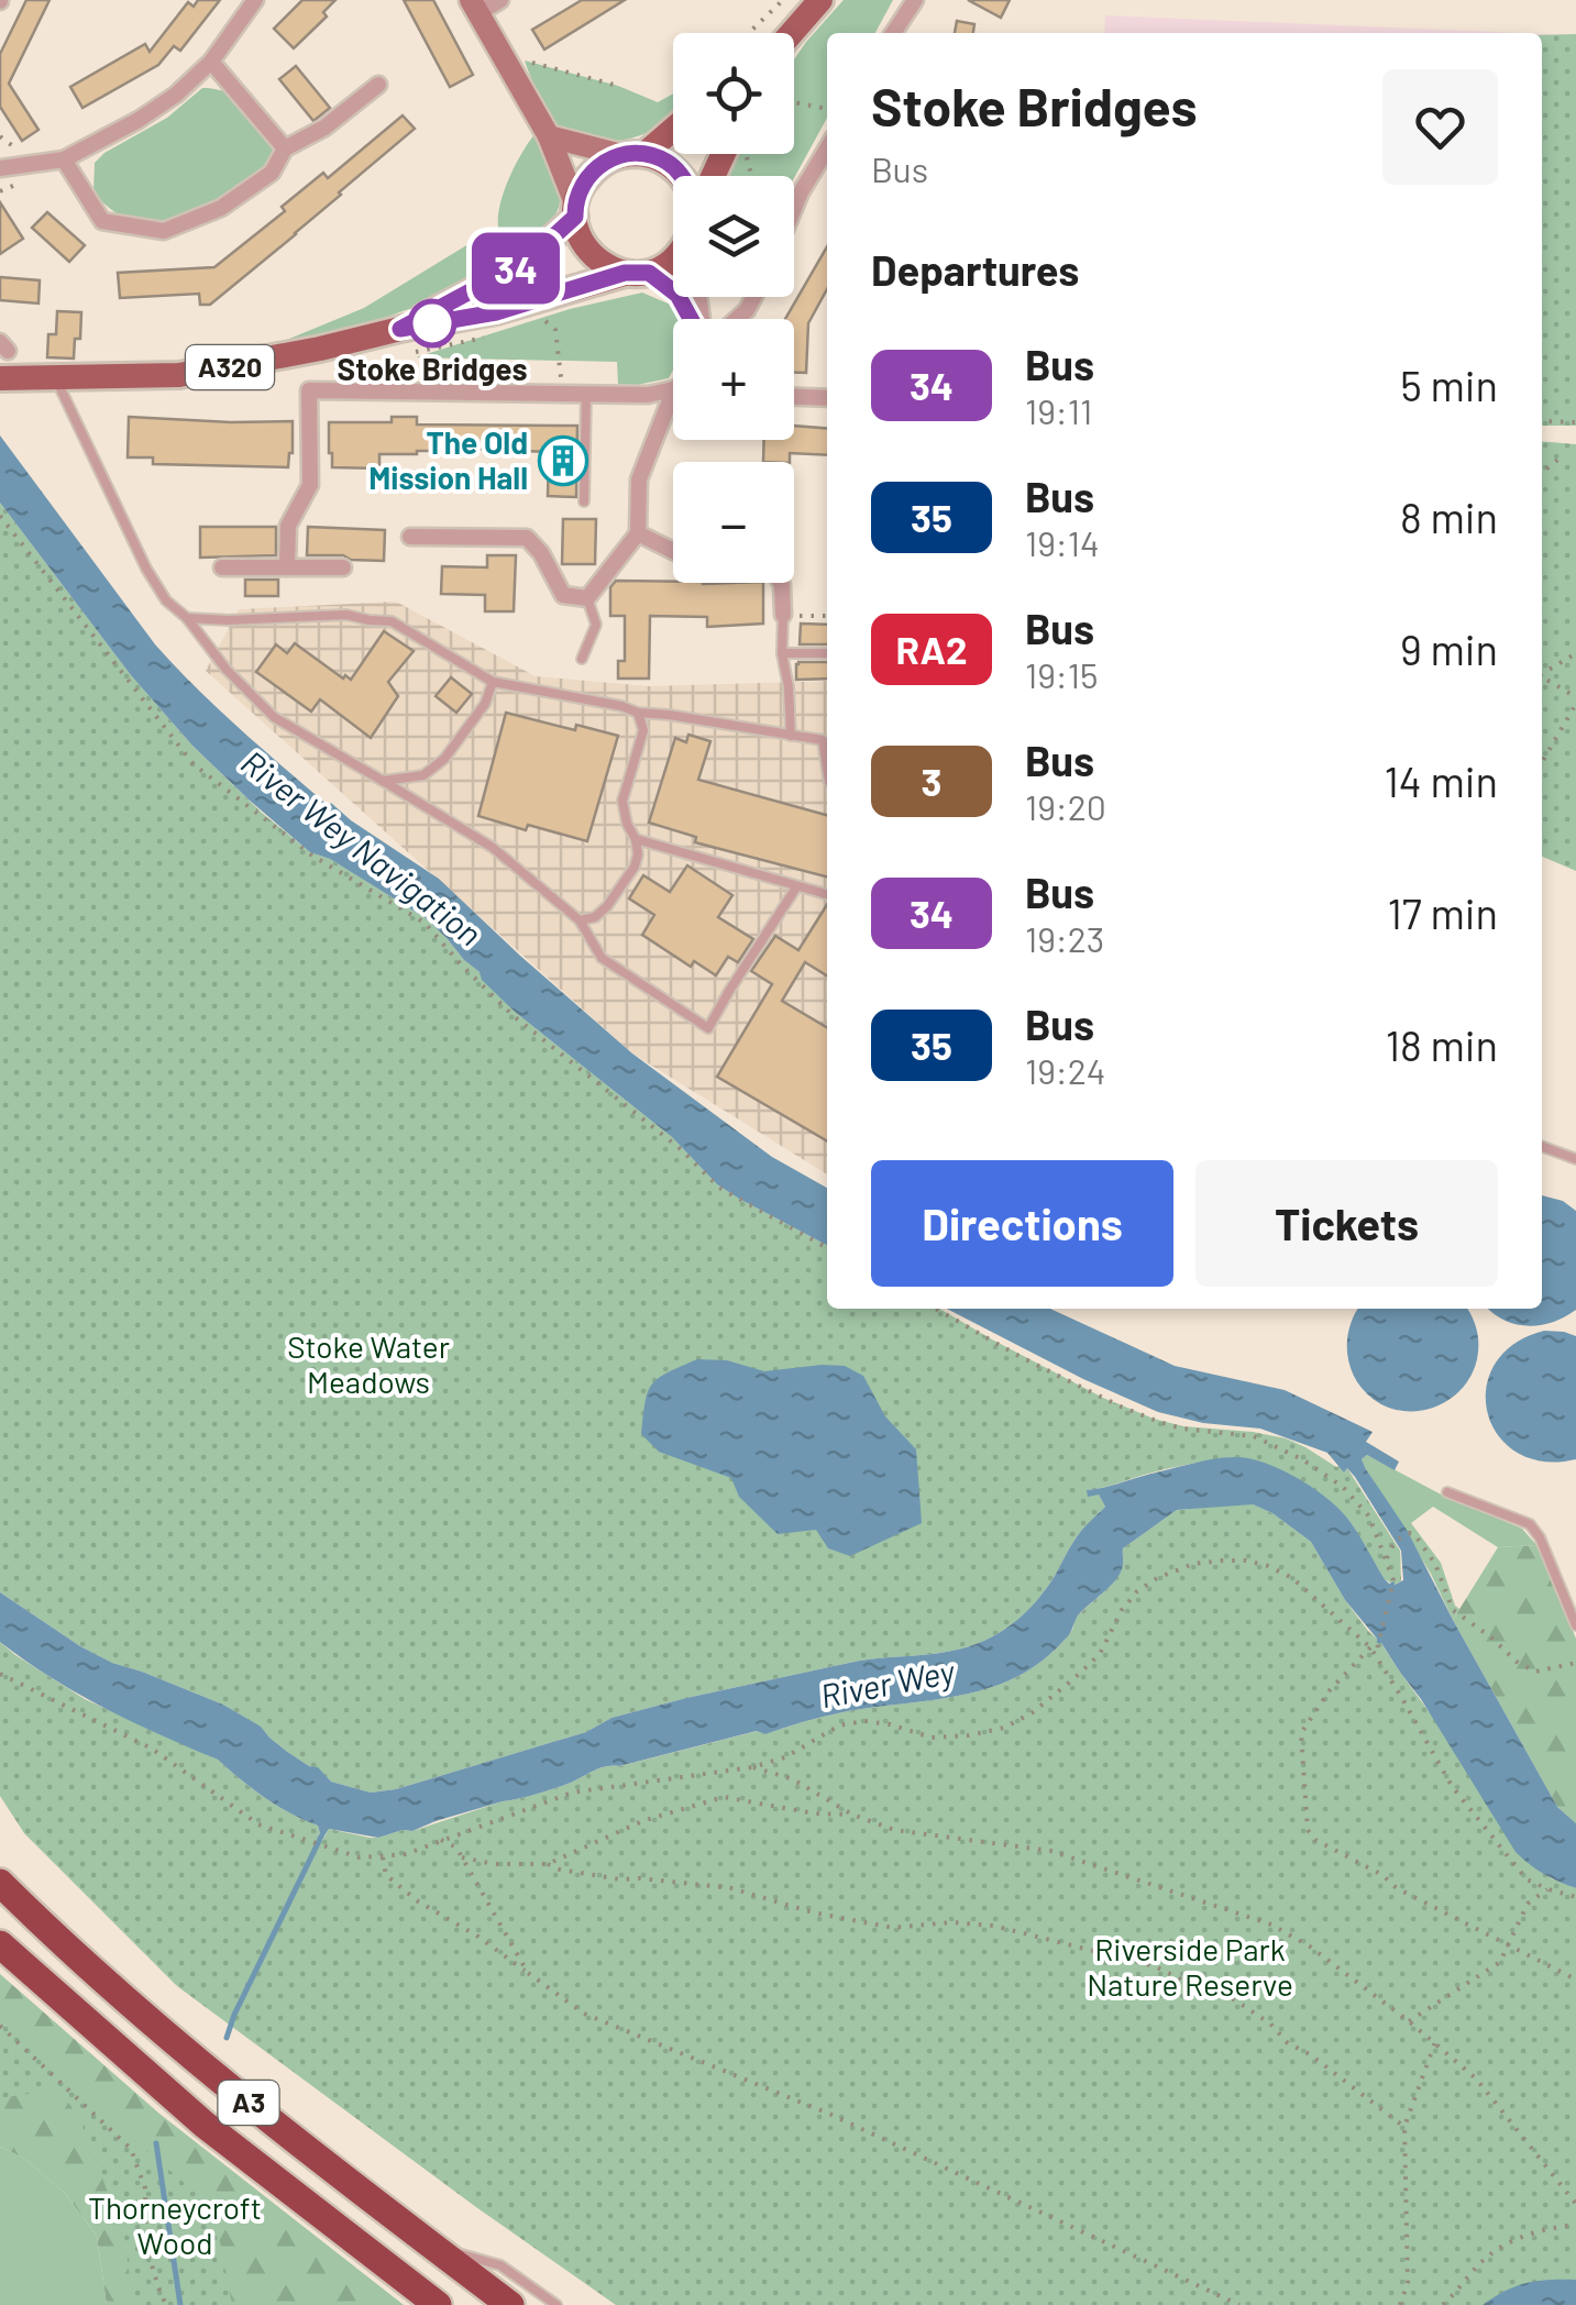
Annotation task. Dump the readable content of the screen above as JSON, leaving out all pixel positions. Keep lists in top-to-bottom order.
{
  "streets": {
    "highway": ["A3"],
    "main road": ["A320"]
  },
  "water": ["River Wey Navigation", "River Wey"],
  "parks": ["Stoke Water Meadows", "Riverside Park Nature Reserve", "Thorneycroft Wood"],
  "places": {
    "other": ["Stoke Bridges"],
    "building": ["The Old Mission Hall"]
  },
  "lines": ["bus line 34"],
  "page": {
    "on_map": "34",
    "map_buttons": ["+", "−"],
    "heading": [
      ["Stoke Bridges", "Bus"],
      "Departures"
    ],
    "list": [
      {
        "mark": "34",
        "name": "Bus",
        "note": "19:11",
        "value": "5 min"
      },
      {
        "mark": "35",
        "name": "Bus",
        "note": "19:14",
        "value": "8 min"
      },
      {
        "mark": "RA2",
        "name": "Bus",
        "note": "19:15",
        "value": "9 min"
      },
      {
        "mark": "3",
        "name": "Bus",
        "note": "19:20",
        "value": "14 min"
      },
      {
        "mark": "34",
        "name": "Bus",
        "note": "19:23",
        "value": "17 min"
      },
      {
        "mark": "35",
        "name": "Bus",
        "note": "19:24",
        "value": "18 min"
      }
    ],
    "buttons": ["Directions", "Tickets"]
  }
}
